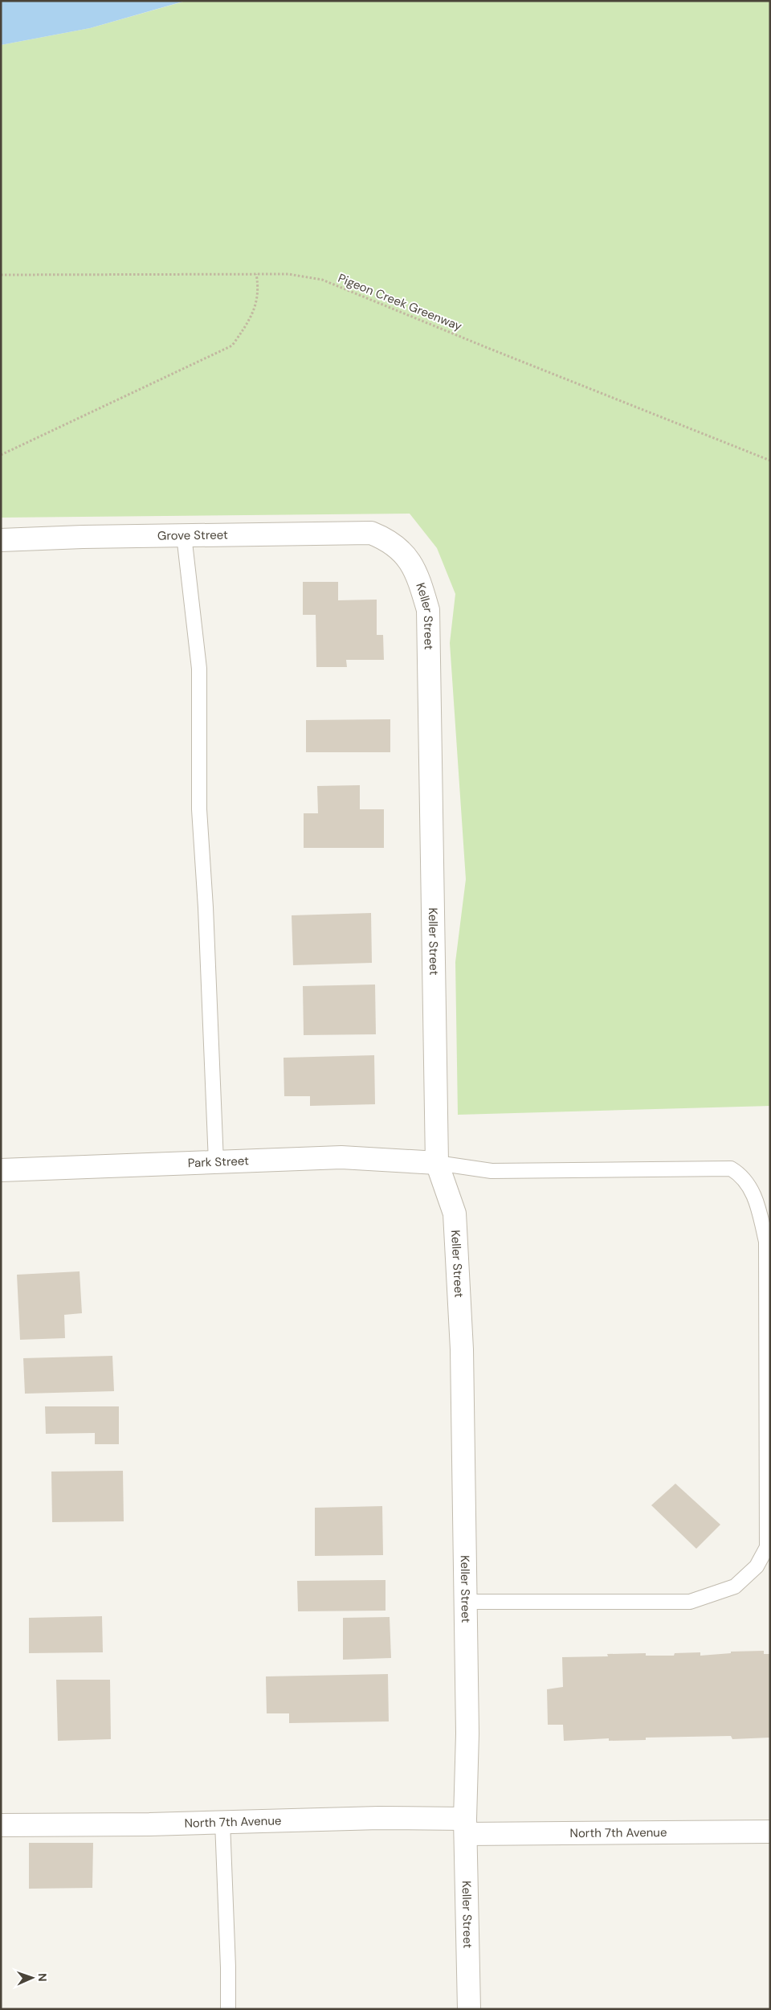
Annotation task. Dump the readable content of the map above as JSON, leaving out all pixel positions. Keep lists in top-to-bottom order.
{
  "streets": {
    "street": [
      "Grove Street",
      "Keller Street",
      "Park Street",
      "North 7th Avenue"
    ],
    "path": ["Pigeon Creek Greenway"]
  },
  "crossings": [
    ["Grove Street", "Keller Street"],
    ["Keller Street", "Park Street"],
    ["Keller Street", "North 7th Avenue"]
  ],
  "north": "right"
}
